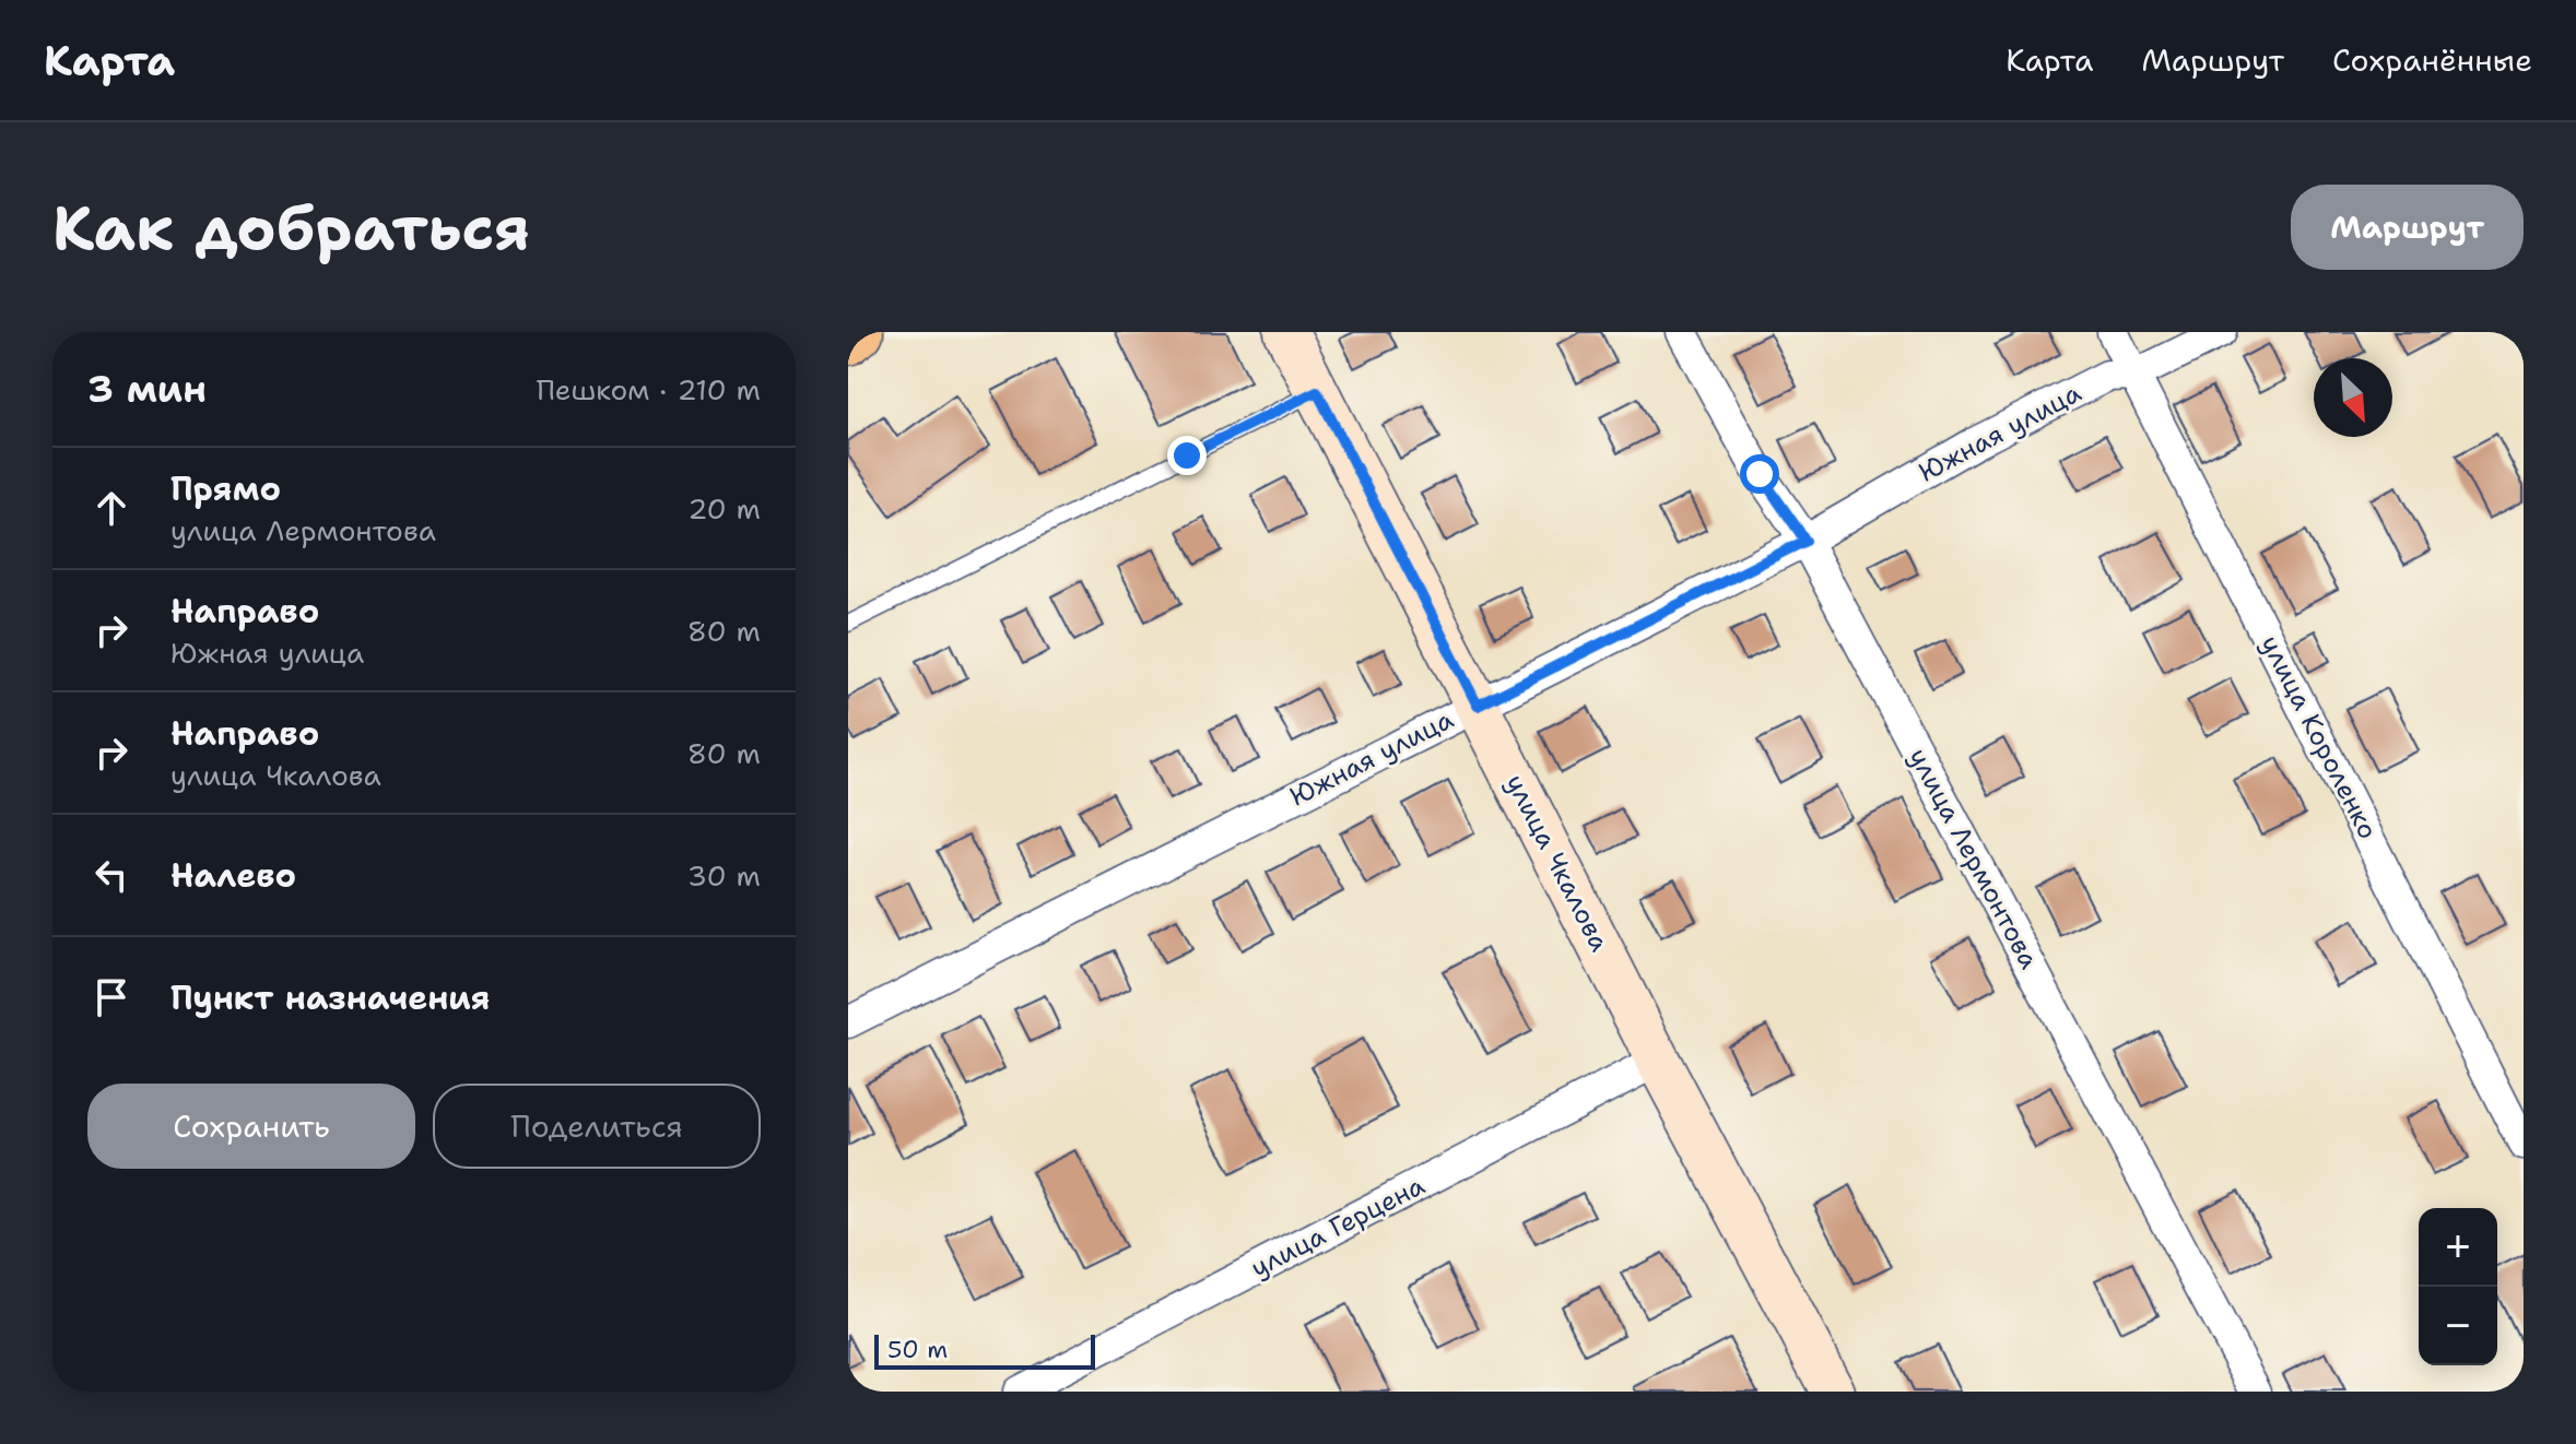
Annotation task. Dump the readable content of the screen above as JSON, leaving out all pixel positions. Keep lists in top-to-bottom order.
{
  "streets": {
    "street": [
      "Южная улица",
      "улица Короленко",
      "улица Лермонтова",
      "улица Чкалова",
      "улица Герцена"
    ]
  },
  "crossings": [
    ["Южная улица", "улица Короленко"],
    ["Южная улица", "улица Лермонтова"],
    ["Южная улица", "улица Чкалова"],
    ["улица Чкалова", "улица Герцена"]
  ],
  "scale_bar": "50 m",
  "north": "bottom right",
  "page": {
    "header": "Карта",
    "nav": ["Карта", "Маршрут", "Сохранённые"],
    "buttons": [
      "Маршрут",
      ["Сохранить", "Поделиться"]
    ],
    "title": "Как добраться",
    "heading": ["3 мин", "Пешком · 210 m"],
    "list": [
      ["Прямо", "улица Лермонтова", "20 m"],
      ["Направо", "Южная улица", "80 m"],
      ["Направо", "улица Чкалова", "80 m"],
      ["Налево", "30 m"],
      "Пункт назначения"
    ],
    "map_buttons": ["+", "−"],
    "scale": "50 m"
  }
}
